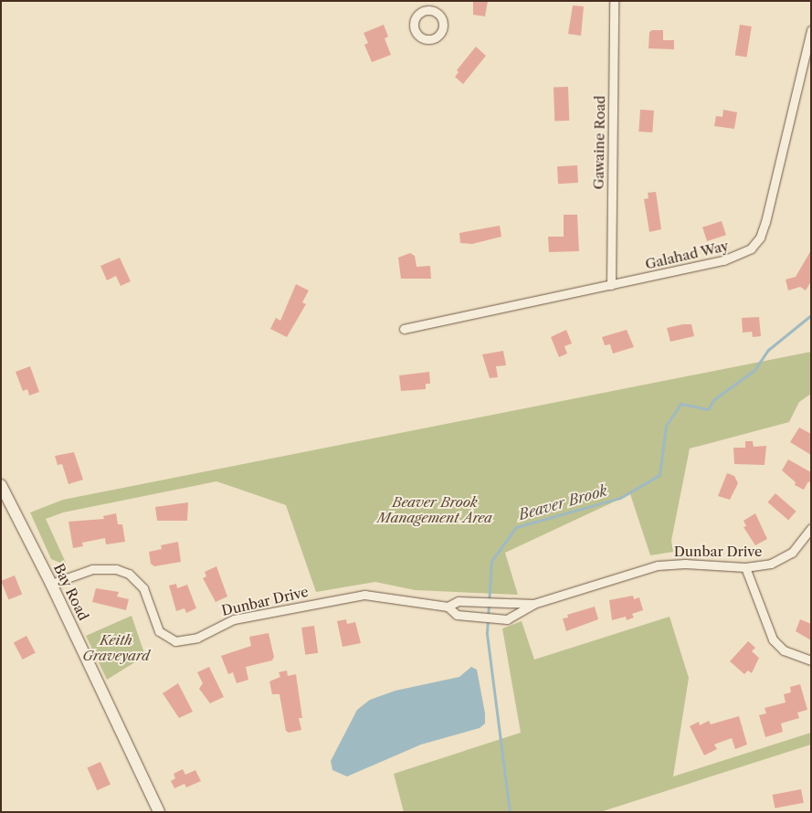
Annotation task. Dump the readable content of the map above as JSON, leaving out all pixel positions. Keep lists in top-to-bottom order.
{
  "streets": {
    "main road": ["Bay Road"],
    "street": ["Gawaine Road", "Galahad Way", "Dunbar Drive"]
  },
  "crossings": [
    ["Gawaine Road", "Galahad Way"],
    ["Dunbar Drive", "Bay Road"]
  ],
  "water": ["Beaver Brook"],
  "parks": ["Beaver Brook Management Area", "Keith Graveyard"]
}
